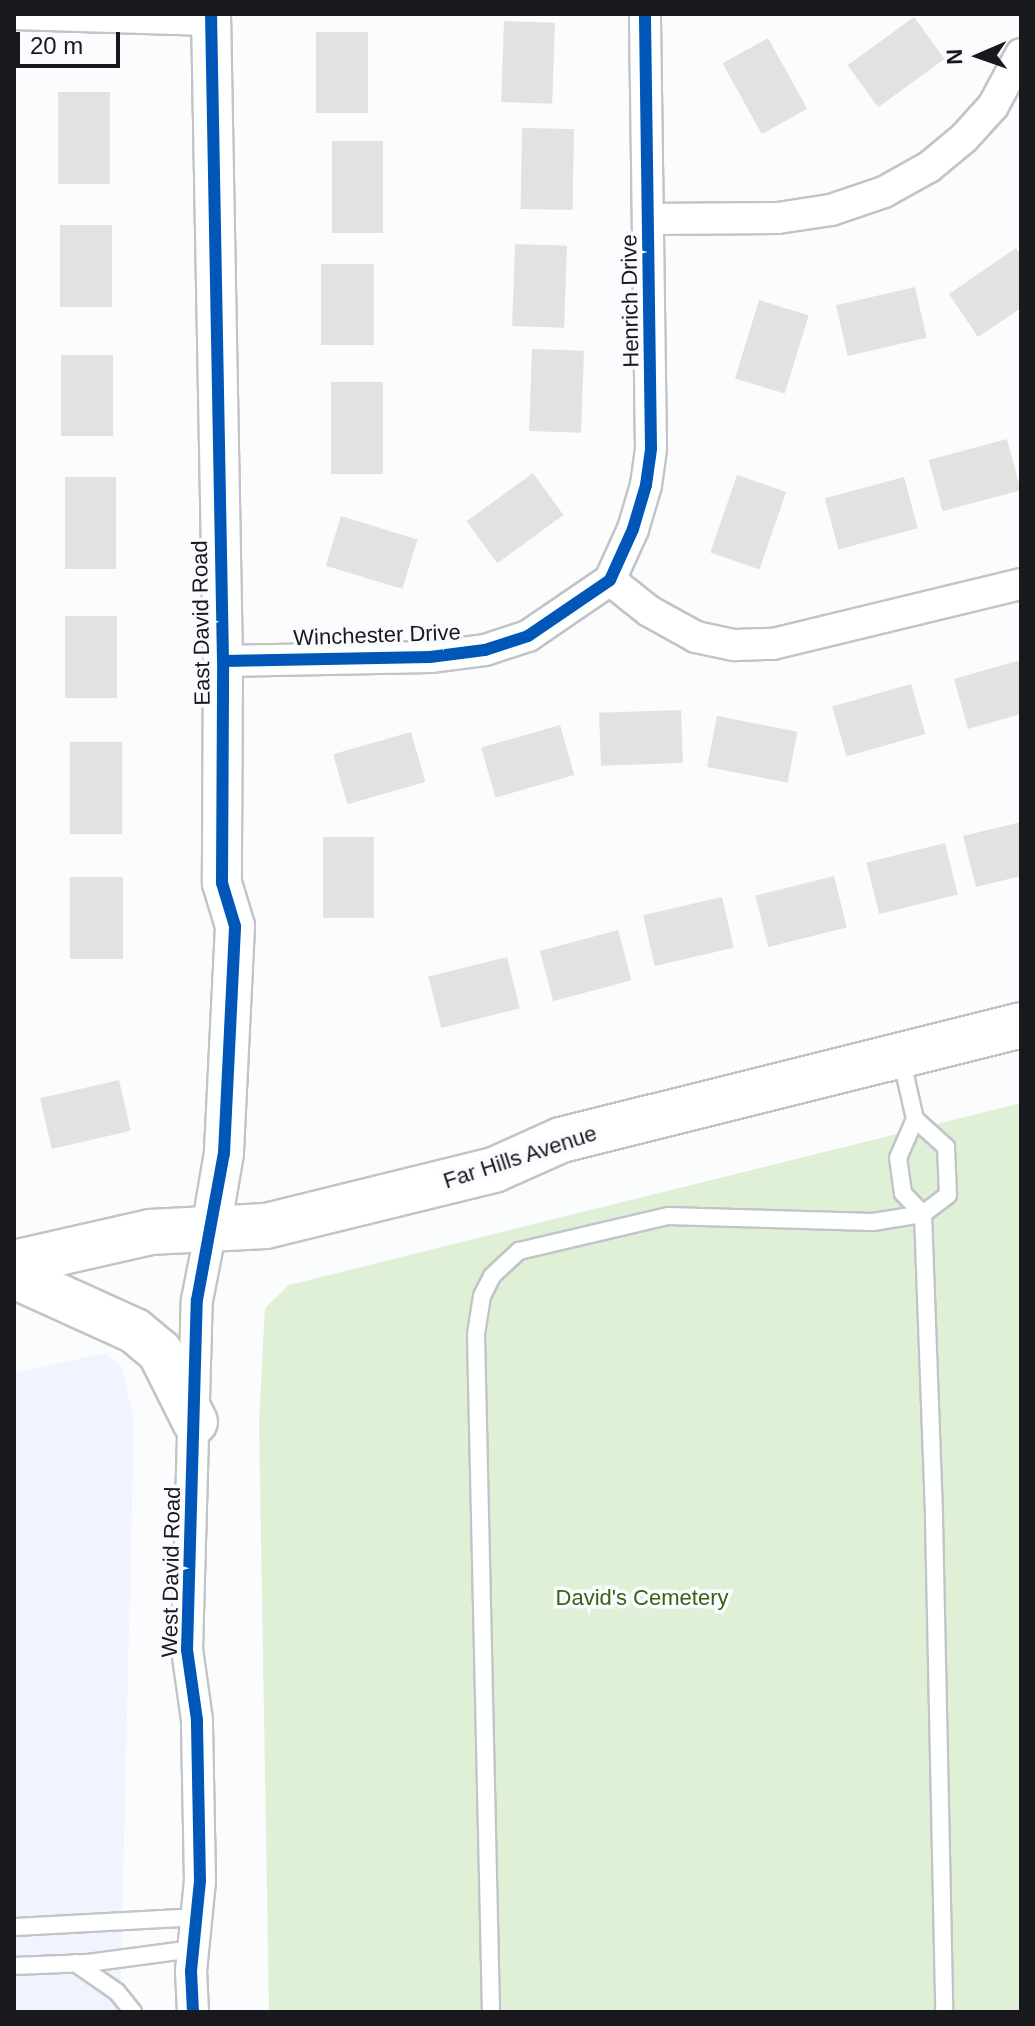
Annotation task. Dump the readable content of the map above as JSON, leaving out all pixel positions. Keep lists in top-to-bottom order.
{
  "streets": {
    "main road": ["Far Hills Avenue"],
    "street": [
      "Henrich Drive",
      "East David Road",
      "Winchester Drive",
      "West David Road"
    ]
  },
  "crossings": [
    ["Henrich Drive", "Winchester Drive"],
    ["East David Road", "Winchester Drive"],
    ["East David Road", "Far Hills Avenue"],
    ["East David Road", "West David Road"],
    ["Far Hills Avenue", "West David Road"]
  ],
  "parks": ["David's Cemetery"],
  "scale_bar": "20 m",
  "north": "left"
}
